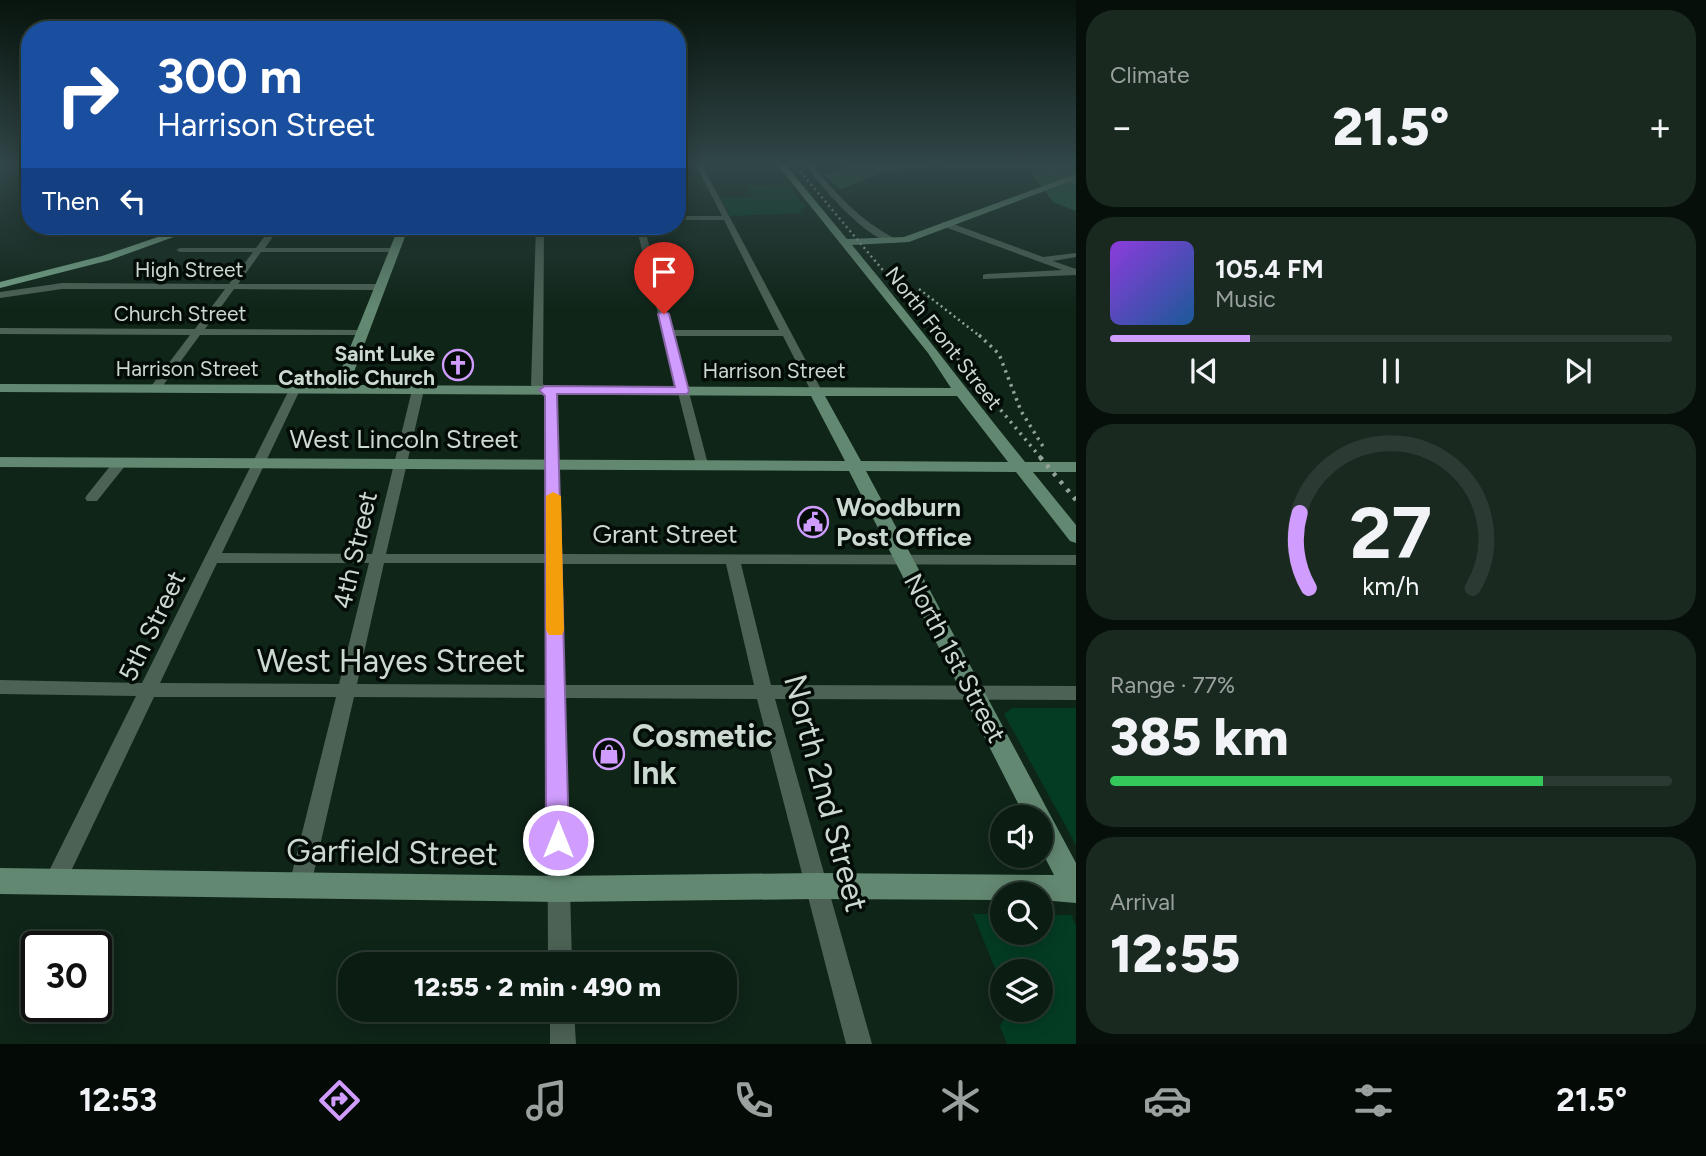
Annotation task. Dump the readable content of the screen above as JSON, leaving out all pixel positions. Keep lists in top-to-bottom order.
{
  "streets": {
    "street": [
      "High Street",
      "Church Street",
      "North Front Street",
      "Harrison Street",
      "West Lincoln Street",
      "Grant Street",
      "4th Street",
      "5th Street",
      "North 1st Street",
      "West Hayes Street",
      "North 2nd Street",
      "Garfield Street"
    ]
  },
  "crossings": [
    ["North Front Street", "Harrison Street"],
    ["North Front Street", "West Lincoln Street"],
    ["Harrison Street", "4th Street"],
    ["Harrison Street", "5th Street"],
    ["Harrison Street", "North 1st Street"],
    ["West Lincoln Street", "4th Street"],
    ["West Lincoln Street", "5th Street"],
    ["West Lincoln Street", "North 1st Street"],
    ["Grant Street", "4th Street"],
    ["Grant Street", "5th Street"],
    ["Grant Street", "North 1st Street"],
    ["Grant Street", "North 2nd Street"],
    ["4th Street", "West Hayes Street"],
    ["4th Street", "Garfield Street"],
    ["5th Street", "West Hayes Street"],
    ["5th Street", "Garfield Street"],
    ["North 1st Street", "West Hayes Street"],
    ["West Hayes Street", "North 2nd Street"],
    ["North 2nd Street", "Garfield Street"]
  ],
  "places": {
    "church": ["Saint Luke Catholic Church"],
    "public building": ["Woodburn Post Office"],
    "shop": ["Cosmetic Ink"]
  },
  "page": {
    "tile": [
      "Climate",
      ["Range · 77%", "385 km"],
      ["Arrival", "12:55"]
    ],
    "turn": ["300 m", "Harrison Street"],
    "heat": ["−", "21.5°", "+"],
    "then": "Then",
    "song": ["105.4 FM", "Music"],
    "limit": "30",
    "trip": "12:55 · 2 min · 490 m",
    "tabs": ["12:53", "21.5°"],
    "gauge": ["27", "km/h"]
  }
}
